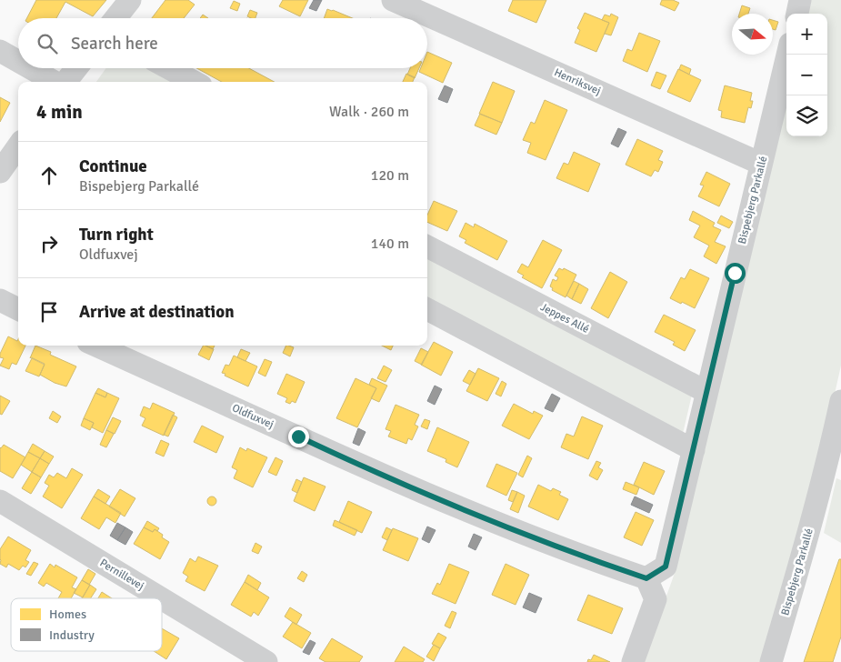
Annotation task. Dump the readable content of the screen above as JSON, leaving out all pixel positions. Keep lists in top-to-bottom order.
{
  "streets": {
    "street": [
      "Henriksvej",
      "Bispebjerg Parkallé",
      "Jeppes Allé",
      "Oldfuxvej",
      "Pernillevej"
    ]
  },
  "crossings": [
    ["Henriksvej", "Bispebjerg Parkallé"],
    ["Bispebjerg Parkallé", "Jeppes Allé"],
    ["Bispebjerg Parkallé", "Oldfuxvej"]
  ],
  "legend": ["Homes", "Industry"],
  "north": "right",
  "page": {
    "map_buttons": ["+", "−"],
    "search": "Search here",
    "heading": ["4 min", "Walk · 260 m"],
    "list": [
      ["Continue", "Bispebjerg Parkallé", "120 m"],
      ["Turn right", "Oldfuxvej", "140 m"],
      "Arrive at destination"
    ]
  }
}
